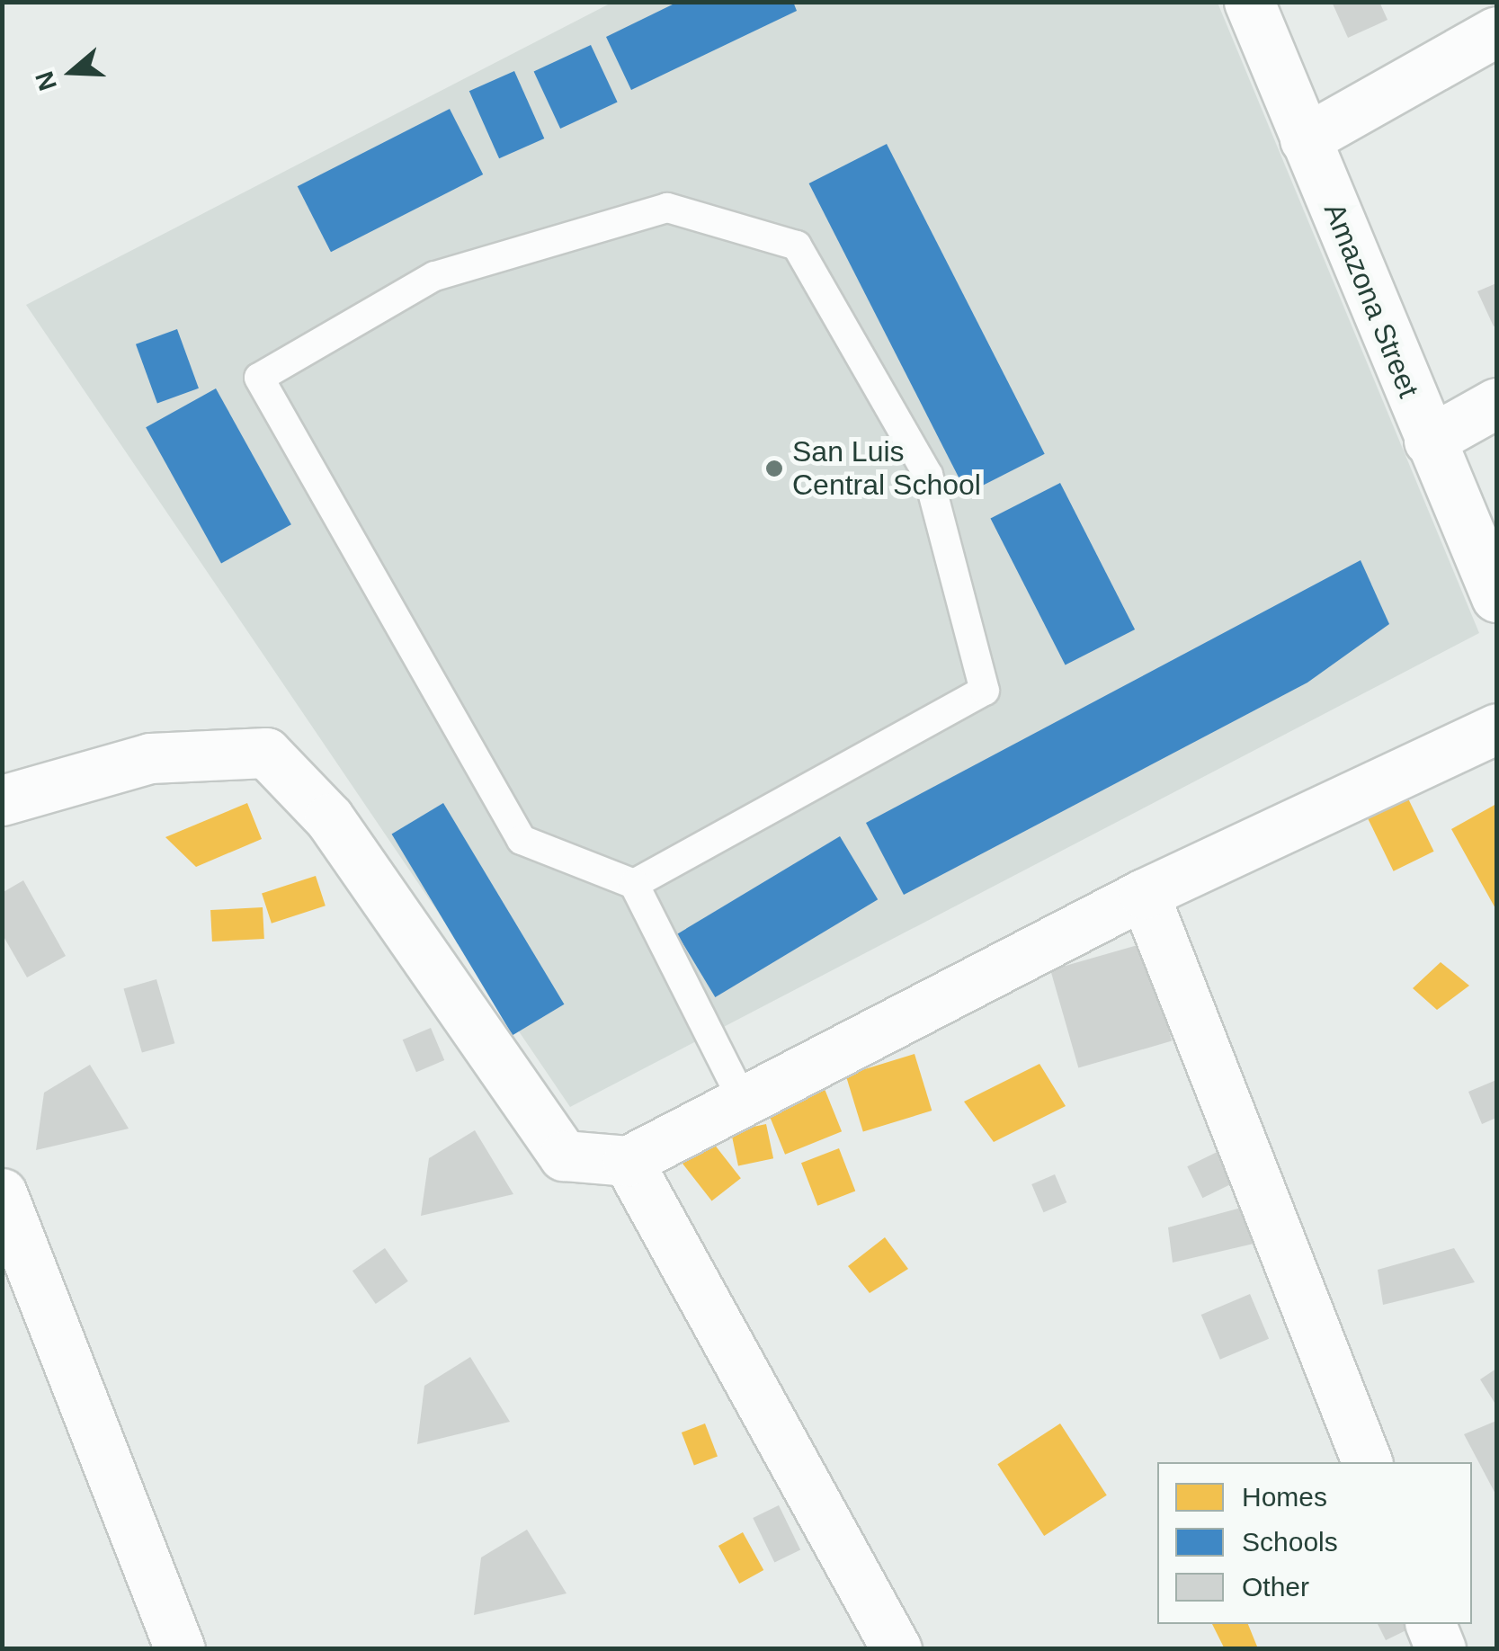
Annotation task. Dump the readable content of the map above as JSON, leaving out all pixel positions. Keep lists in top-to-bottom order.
{
  "streets": {
    "street": ["Amazona Street"]
  },
  "places": ["San Luis Central School"],
  "legend": ["Homes", "Schools", "Other"],
  "north": "left"
}
